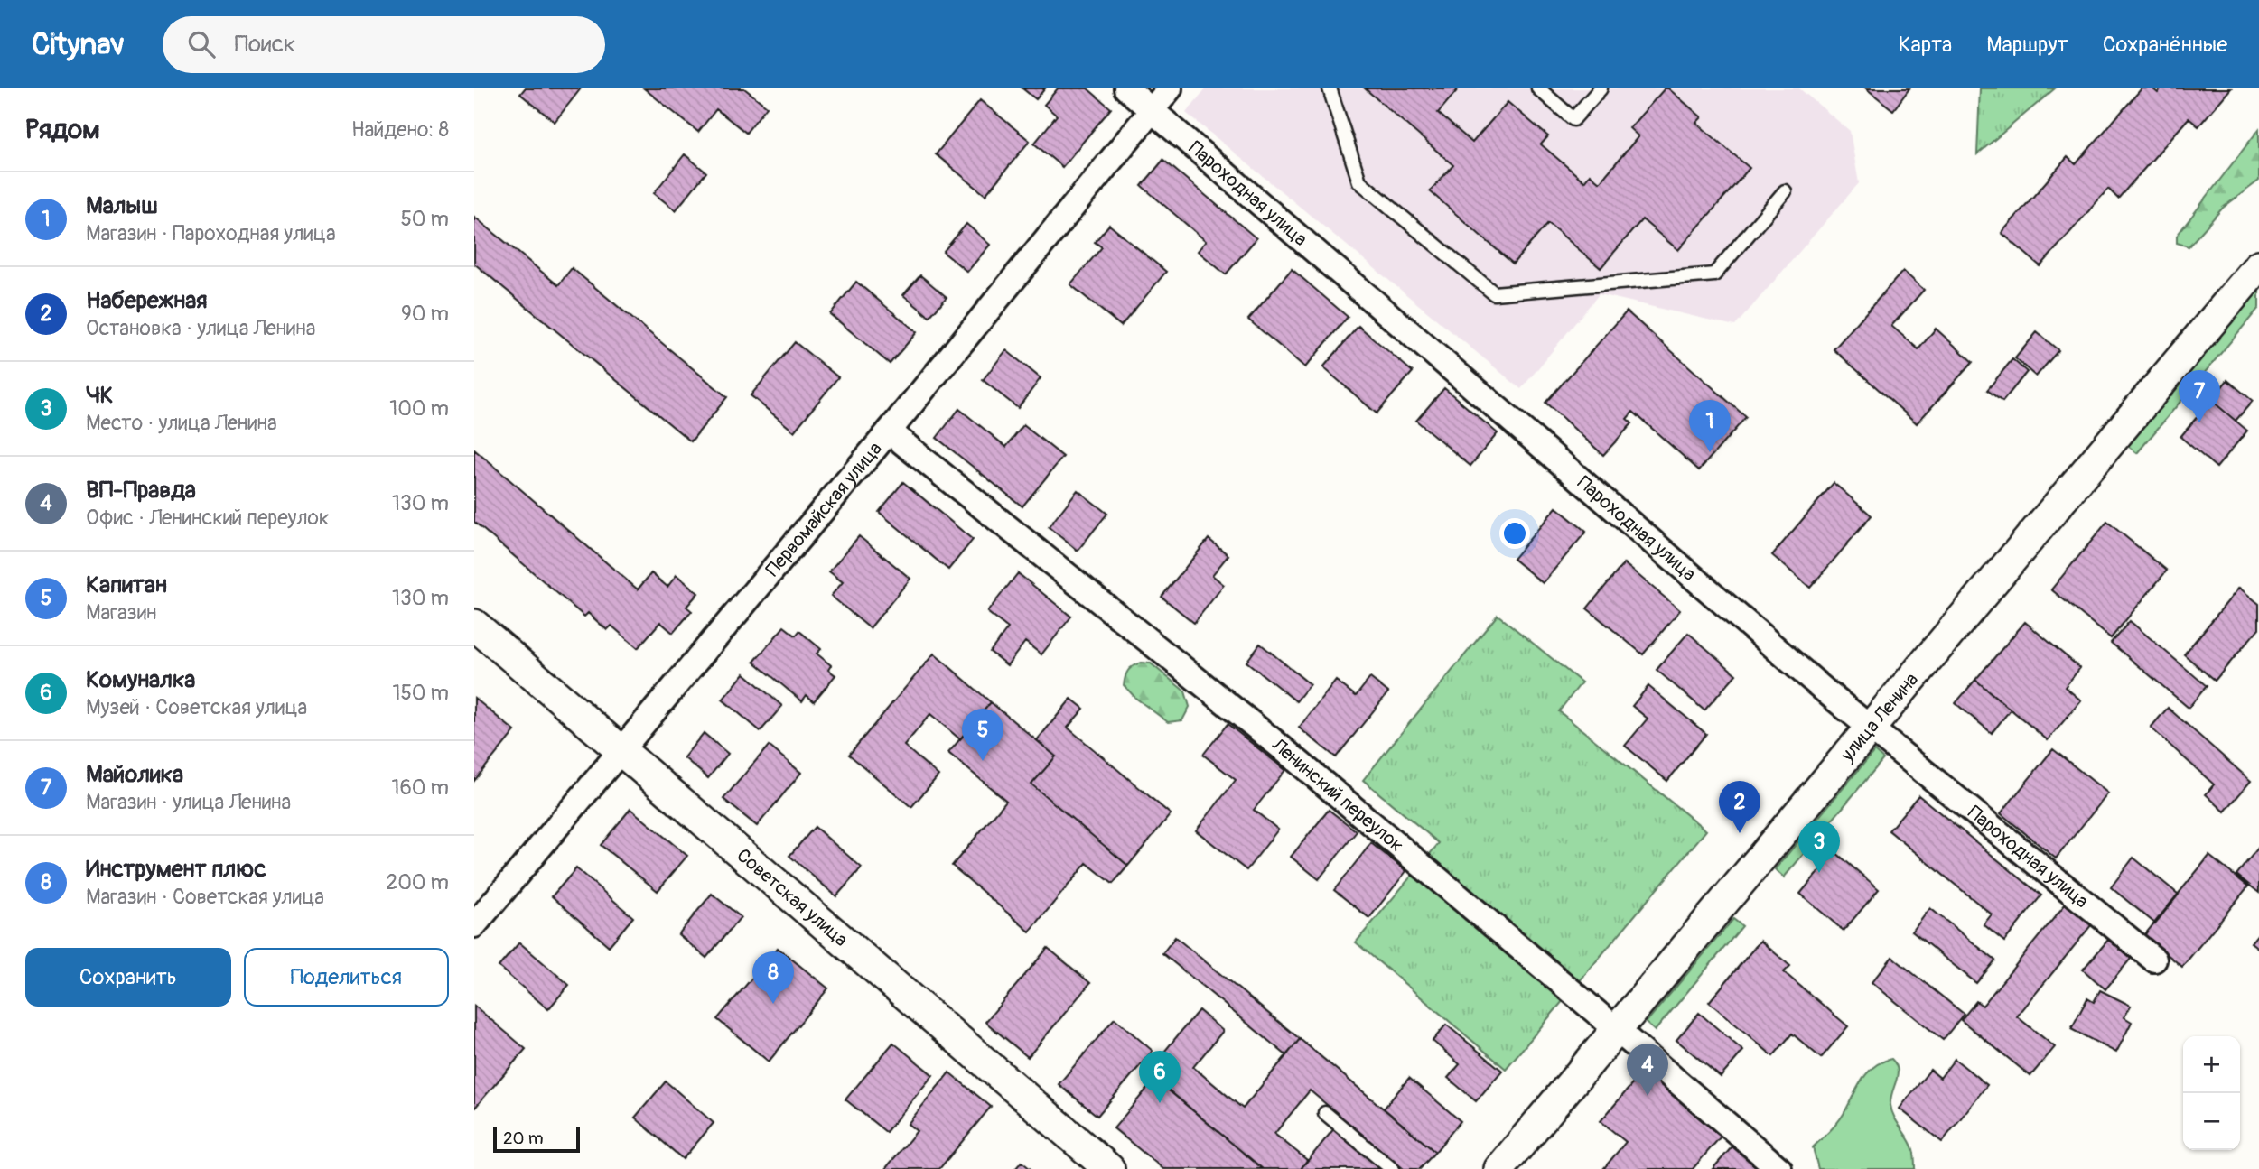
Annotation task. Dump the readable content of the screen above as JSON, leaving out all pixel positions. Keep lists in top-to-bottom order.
{
  "streets": {
    "street": [
      "Пароходная улица",
      "Первомайская улица",
      "улица Ленина",
      "Ленинский переулок",
      "Советская улица"
    ]
  },
  "crossings": [
    ["Пароходная улица", "Первомайская улица"],
    ["Пароходная улица", "улица Ленина"],
    ["Первомайская улица", "Ленинский переулок"],
    ["Первомайская улица", "Советская улица"],
    ["улица Ленина", "Ленинский переулок"]
  ],
  "scale_bar": "20 m",
  "page": {
    "header": "Citynav",
    "search": "Поиск",
    "nav": ["Карта", "Маршрут", "Сохранённые"],
    "heading": ["Рядом", "Найдено: 8"],
    "list": [
      {
        "mark": "1",
        "name": "Малыш",
        "note": "Магазин · Пароходная улица",
        "value": "50 m"
      },
      {
        "mark": "2",
        "name": "Набережная",
        "note": "Остановка · улица Ленина",
        "value": "90 m"
      },
      {
        "mark": "3",
        "name": "ЧК",
        "note": "Место · улица Ленина",
        "value": "100 m"
      },
      {
        "mark": "4",
        "name": "ВП-Правда",
        "note": "Офис · Ленинский переулок",
        "value": "130 m"
      },
      {
        "mark": "5",
        "name": "Капитан",
        "note": "Магазин",
        "value": "130 m"
      },
      {
        "mark": "6",
        "name": "Комуналка",
        "note": "Музей · Советская улица",
        "value": "150 m"
      },
      {
        "mark": "7",
        "name": "Майолика",
        "note": "Магазин · улица Ленина",
        "value": "160 m"
      },
      {
        "mark": "8",
        "name": "Инструмент плюс",
        "note": "Магазин · Советская улица",
        "value": "200 m"
      }
    ],
    "pins": [
      "7",
      "1",
      "5",
      "2",
      "3",
      "8",
      "4",
      "6"
    ],
    "buttons": ["Сохранить", "Поделиться"],
    "map_buttons": ["+", "−"],
    "scale": "20 m"
  }
}
